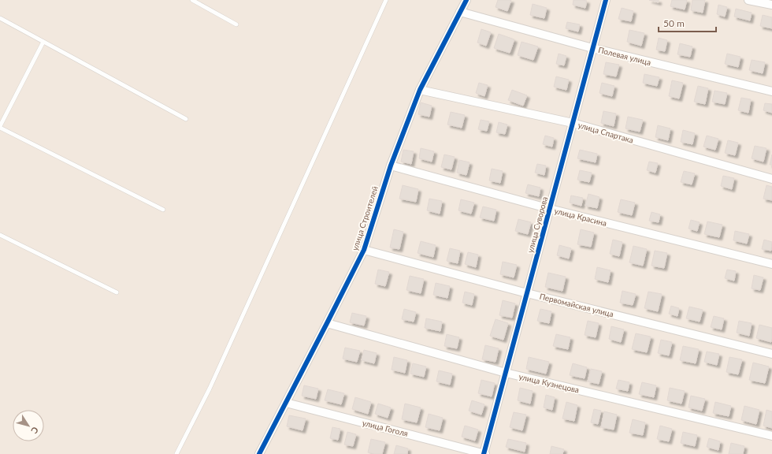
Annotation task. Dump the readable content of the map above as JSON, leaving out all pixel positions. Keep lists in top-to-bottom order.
{
  "streets": {
    "street": [
      "Полевая улица",
      "улица Спартака",
      "улица Красина",
      "улица Строителей",
      "улица Суворова",
      "Первомайская улица",
      "улица Кузнецова",
      "улица Гоголя"
    ]
  },
  "crossings": [
    ["Полевая улица", "улица Строителей"],
    ["Полевая улица", "улица Суворова"],
    ["улица Спартака", "улица Строителей"],
    ["улица Спартака", "улица Суворова"],
    ["улица Красина", "улица Строителей"],
    ["улица Красина", "улица Суворова"],
    ["улица Строителей", "Первомайская улица"],
    ["улица Строителей", "улица Кузнецова"],
    ["улица Строителей", "улица Гоголя"],
    ["улица Суворова", "Первомайская улица"],
    ["улица Суворова", "улица Кузнецова"],
    ["улица Суворова", "улица Гоголя"]
  ],
  "scale_bar": "50 m",
  "north": "bottom right"
}
